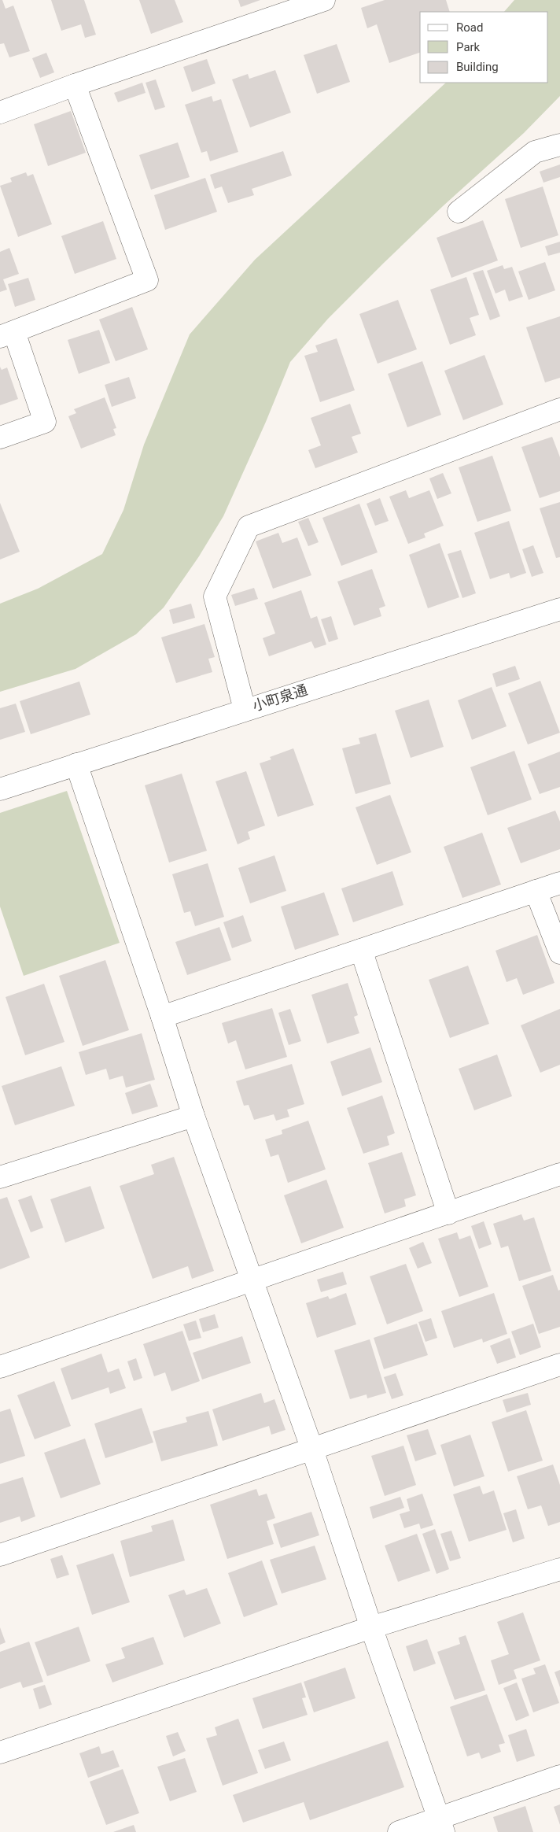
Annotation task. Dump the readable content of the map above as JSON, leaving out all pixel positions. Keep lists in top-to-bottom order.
{
  "streets": {
    "street": ["小町泉通"]
  },
  "legend": ["Road", "Park", "Building"]
}
